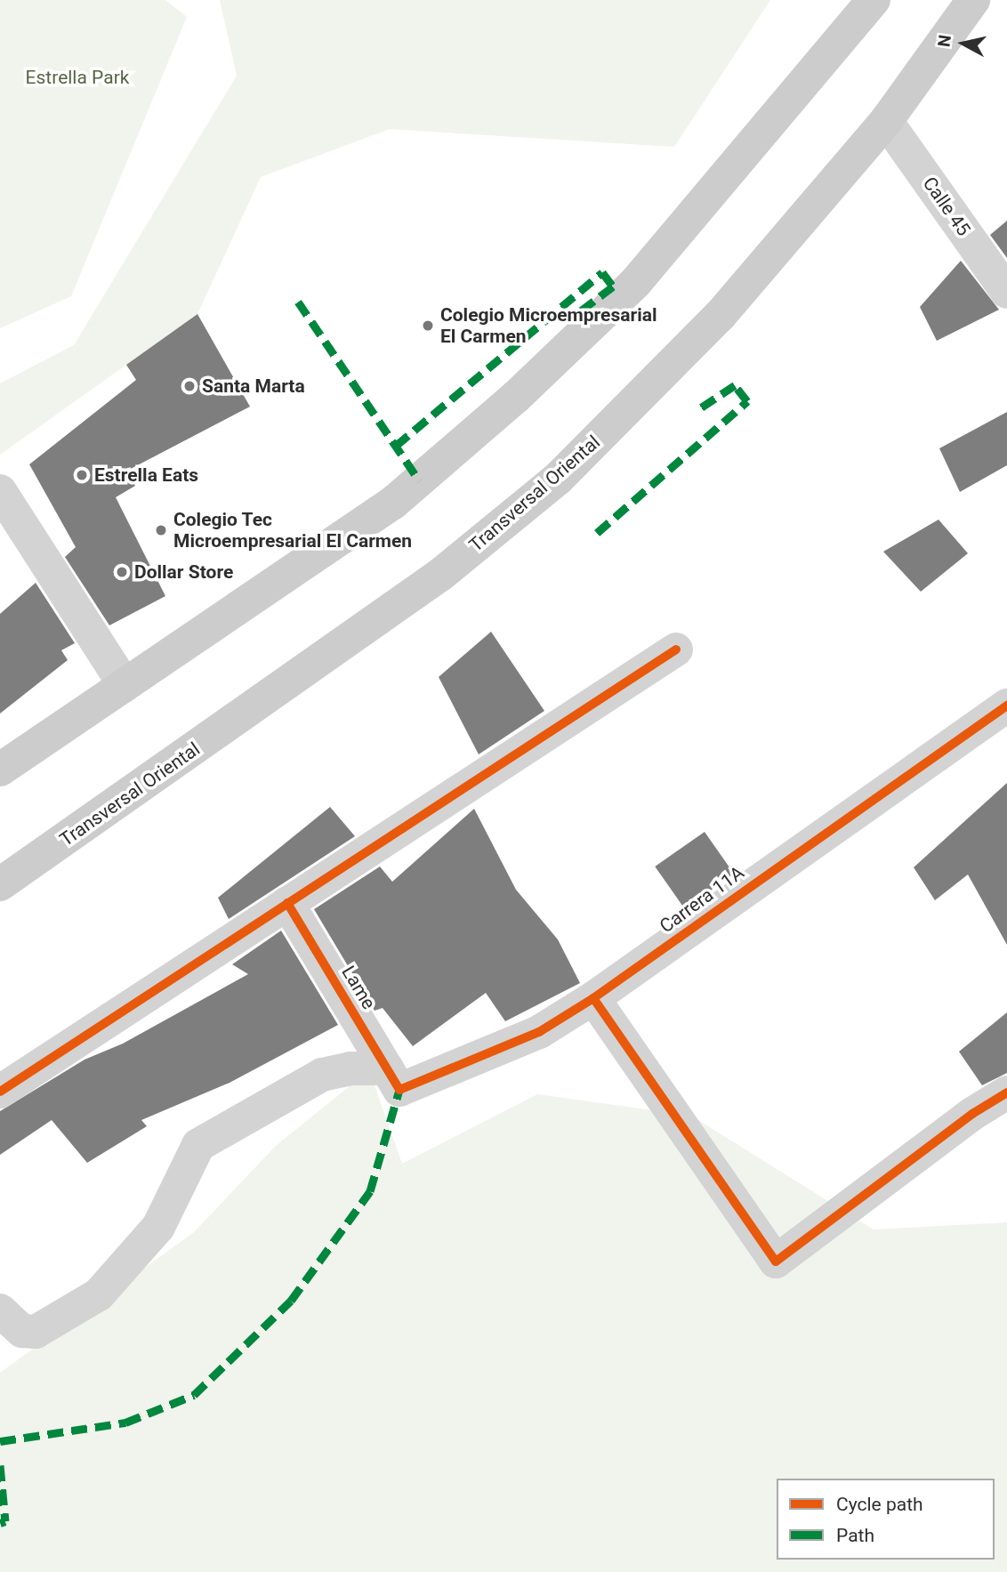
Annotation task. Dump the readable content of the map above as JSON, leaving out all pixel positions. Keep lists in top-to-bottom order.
{
  "streets": {
    "main road": ["Transversal Oriental"],
    "street": ["Calle 45", "Carrera 11A", "Lame"]
  },
  "crossings": [
    ["Calle 45", "Transversal Oriental"],
    ["Carrera 11A", "Lame"]
  ],
  "parks": ["Estrella Park"],
  "places": [
    "Colegio Microempresarial El Carmen",
    "Santa Marta",
    "Estrella Eats",
    "Colegio Tec Microempresarial El Carmen",
    "Dollar Store"
  ],
  "legend": ["Cycle path", "Path"],
  "north": "left"
}
